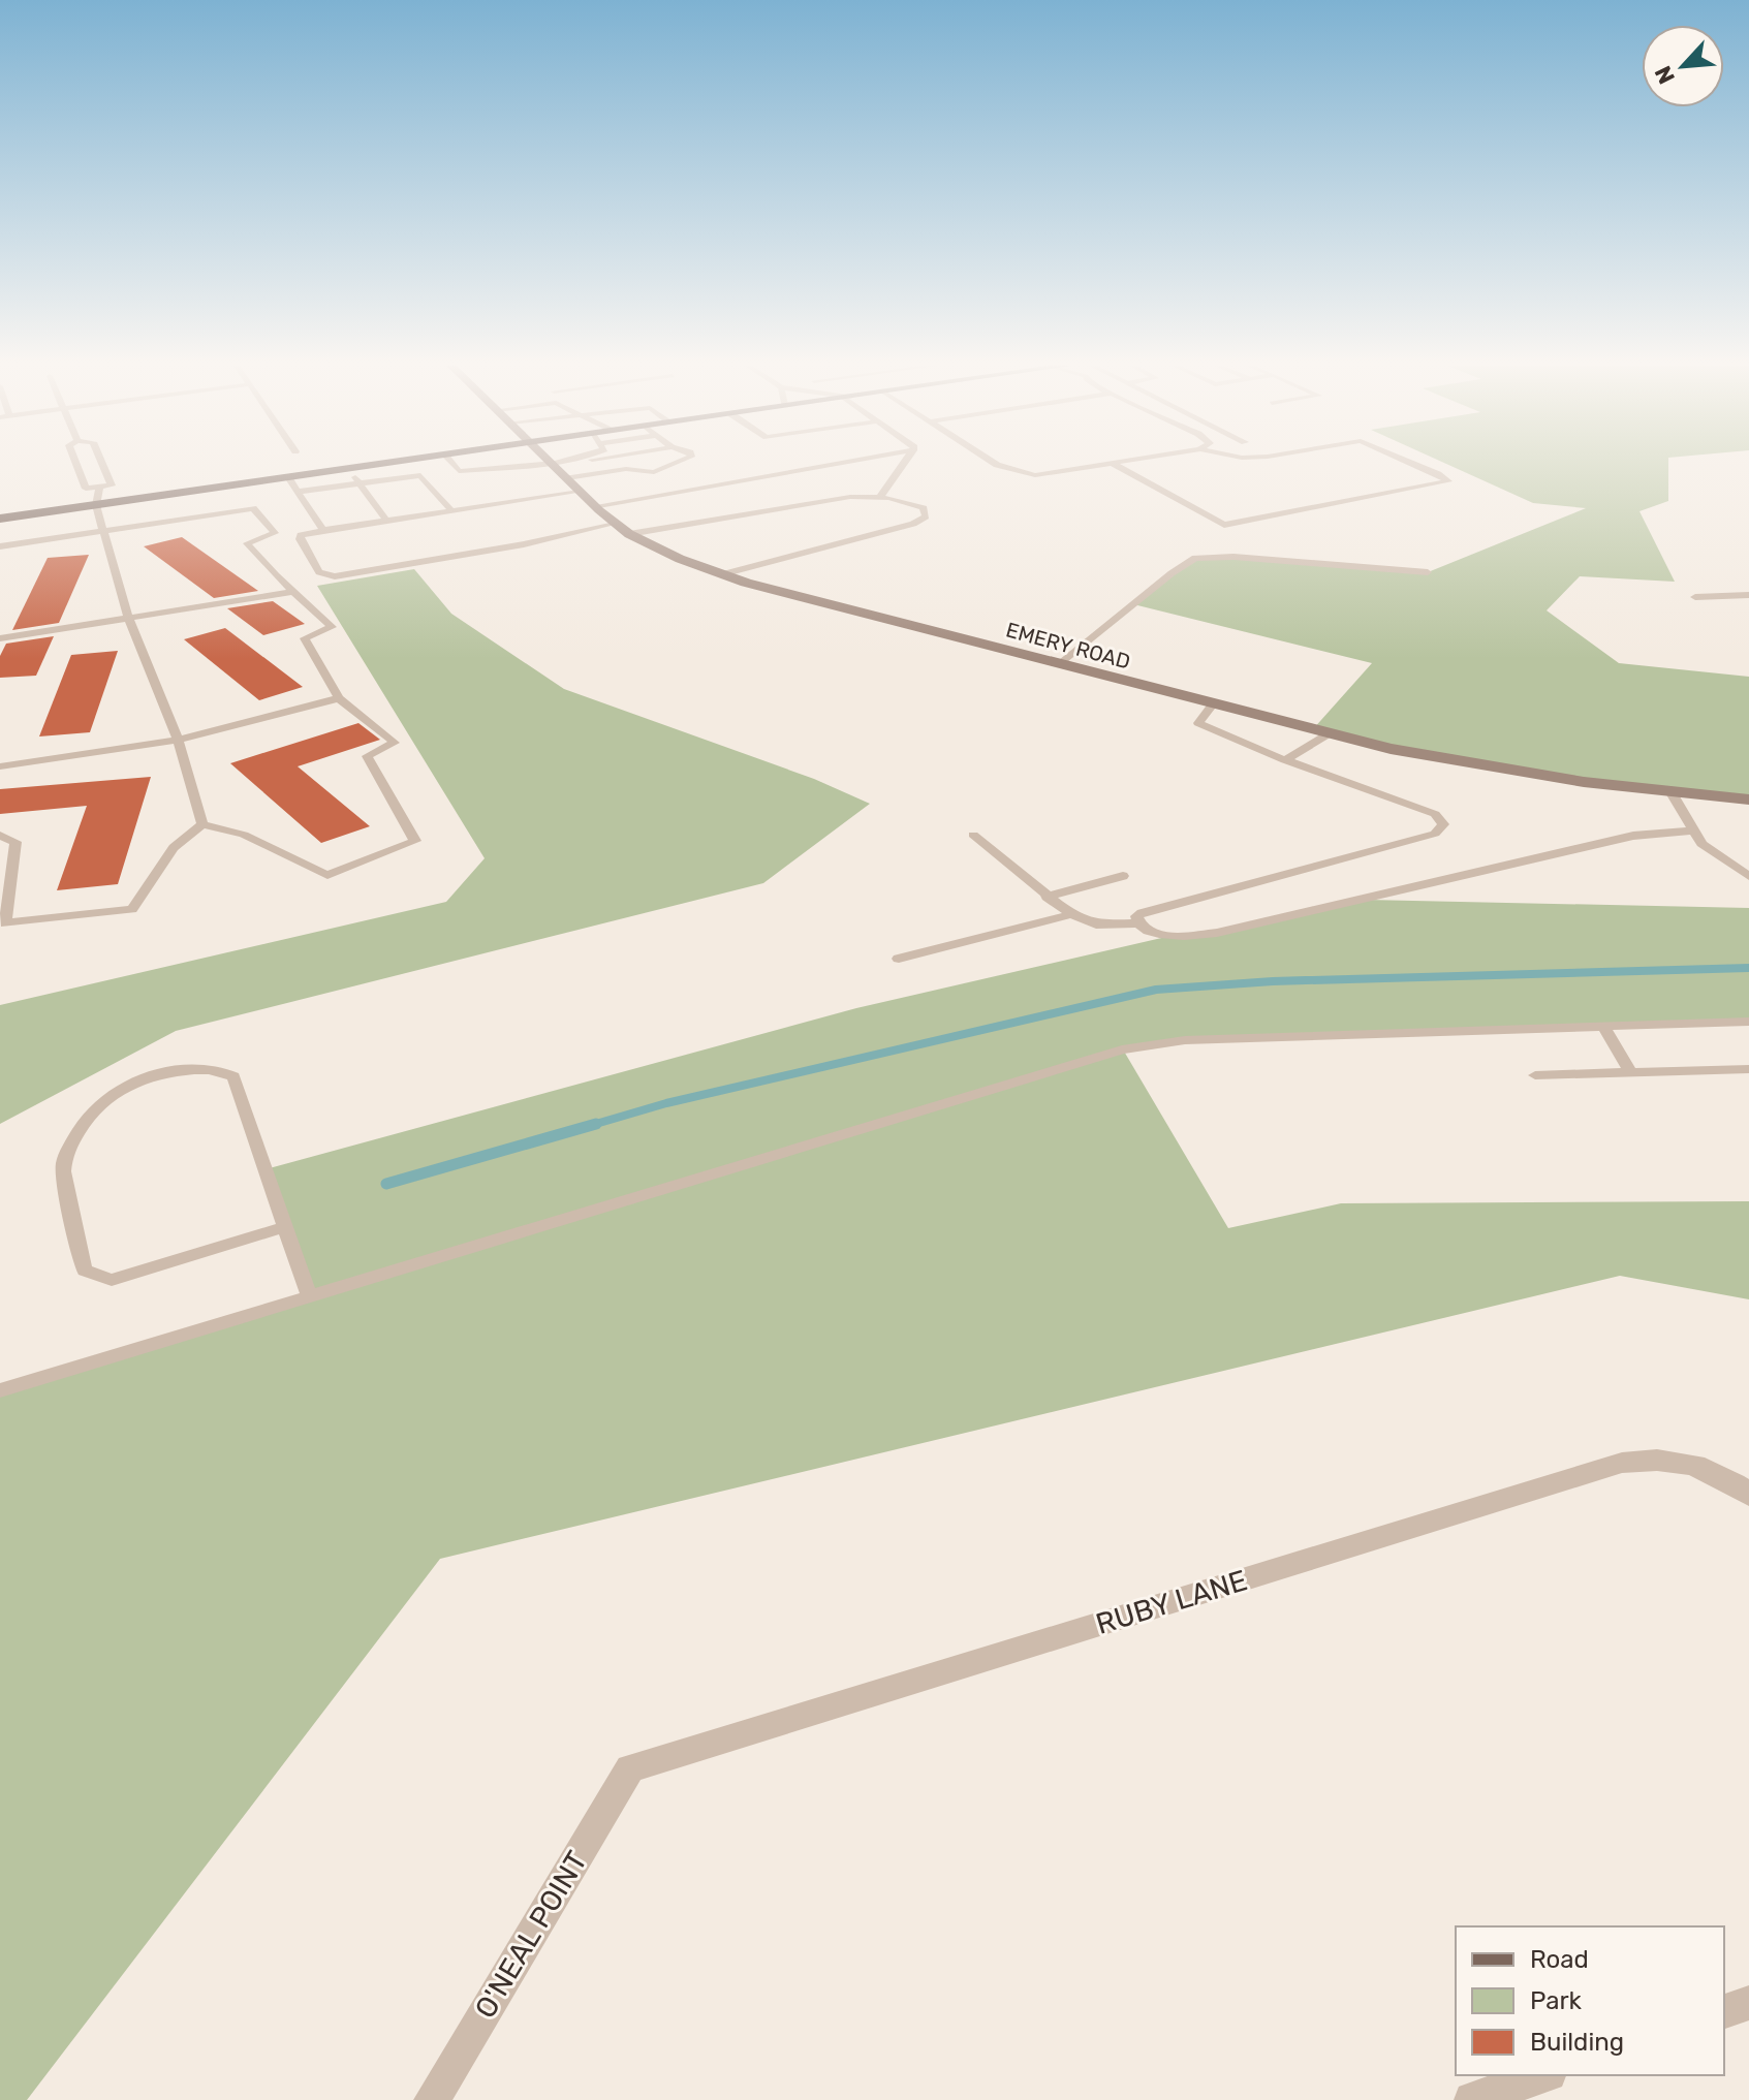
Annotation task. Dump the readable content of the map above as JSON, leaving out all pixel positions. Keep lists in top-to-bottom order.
{
  "streets": {
    "street": ["EMERY ROAD", "RUBY LANE", "O'NEAL POINT"]
  },
  "crossings": [
    ["RUBY LANE", "O'NEAL POINT"]
  ],
  "legend": ["Road", "Park", "Building"],
  "north": "bottom left"
}
